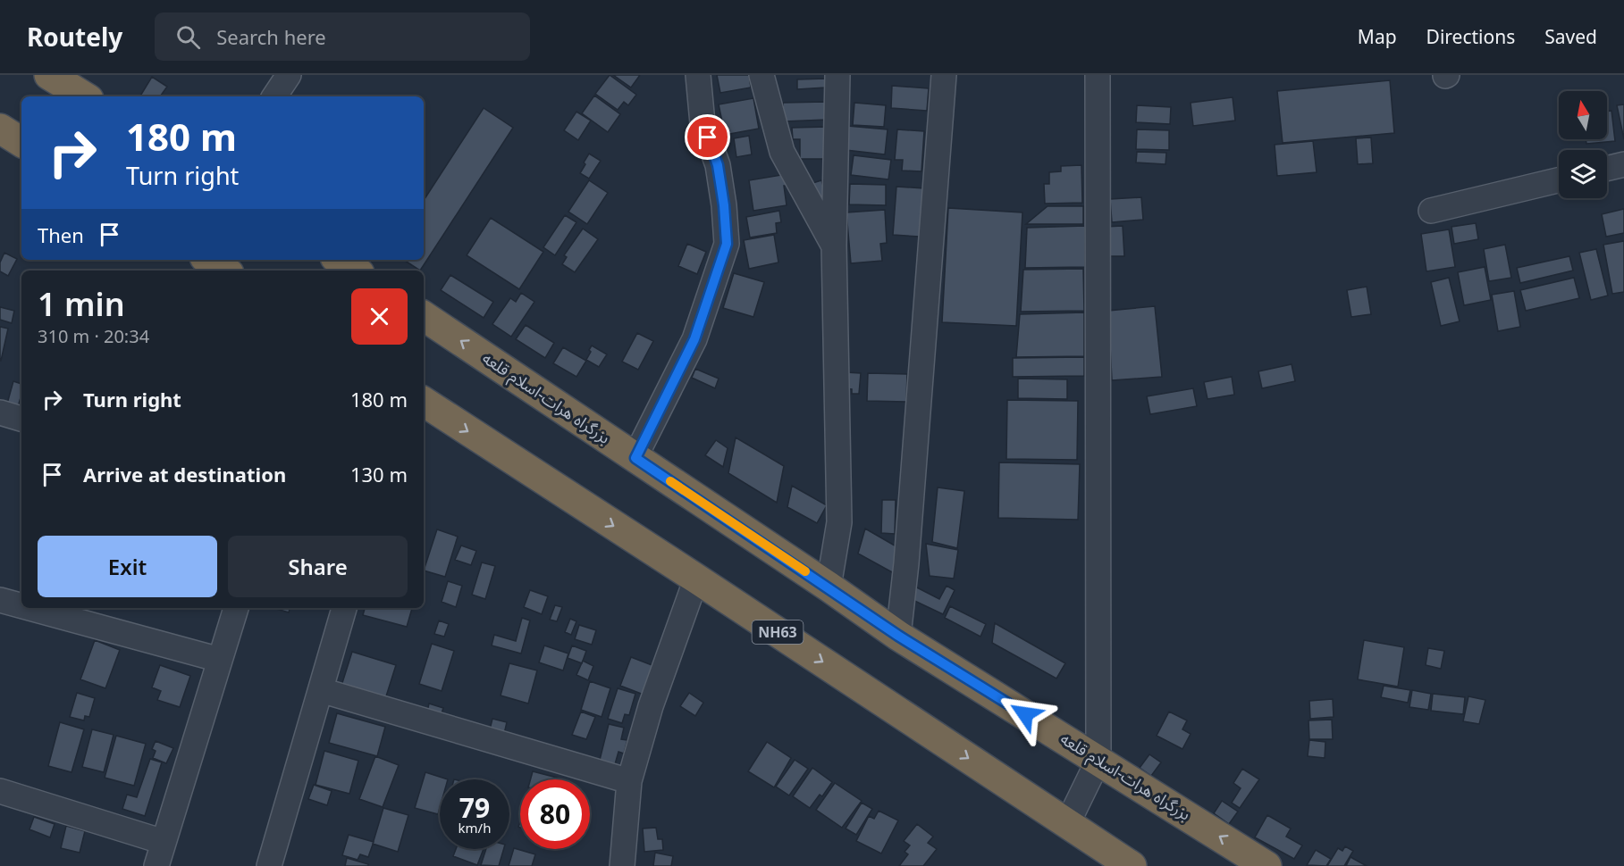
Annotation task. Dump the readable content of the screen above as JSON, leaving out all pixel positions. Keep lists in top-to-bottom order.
{
  "streets": {
    "highway": ["بزرگراه هرات-اسلام قلعه", "NH63"]
  },
  "north": "top",
  "page": {
    "header": "Routely",
    "search": "Search here",
    "nav": ["Map", "Directions", "Saved"],
    "turn": ["180 m", "Turn right"],
    "then": "Then",
    "heading": ["1 min", "310 m · 20:34"],
    "list": [
      {
        "name": "Turn right",
        "value": "180 m"
      },
      {
        "name": "Arrive at destination",
        "value": "130 m"
      }
    ],
    "buttons": ["Exit", "Share"],
    "speed": "79 km/h",
    "limit": "80"
  }
}
